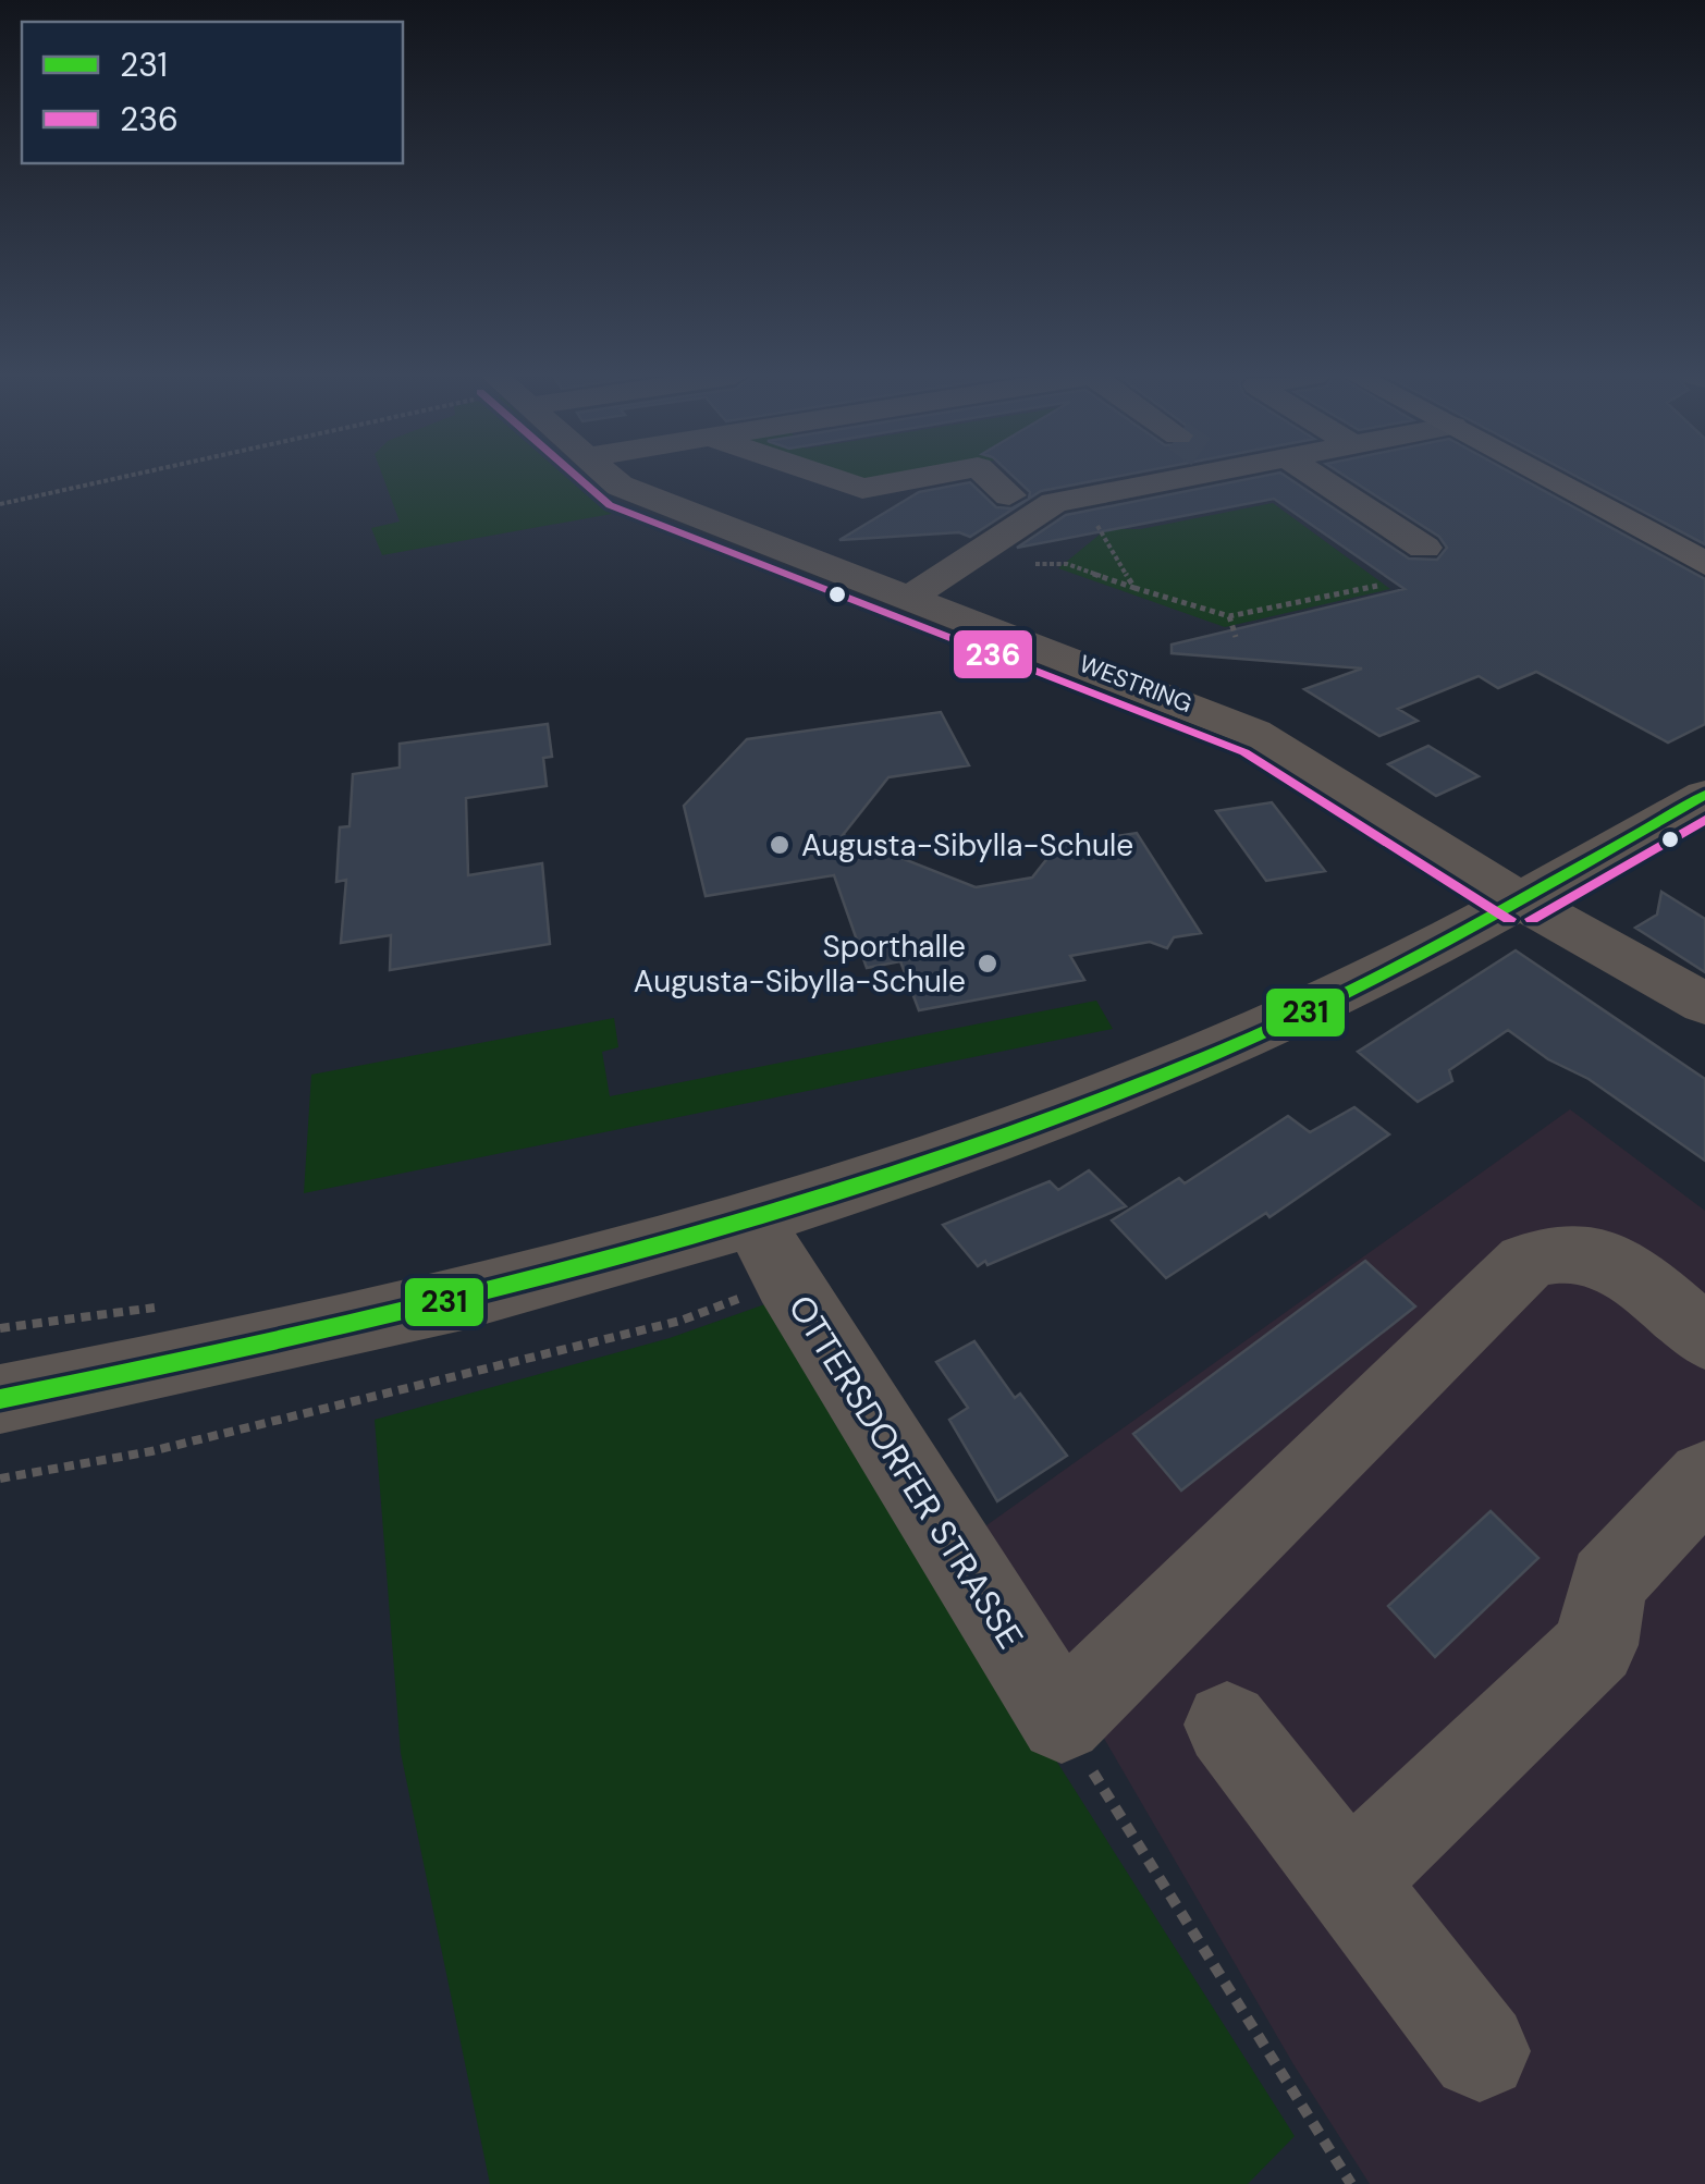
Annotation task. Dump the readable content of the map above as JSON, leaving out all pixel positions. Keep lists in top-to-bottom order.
{
  "streets": {
    "street": ["WESTRING", "OTTERSDORFER STRASSE"]
  },
  "places": ["Augusta-Sibylla-Schule", "Sporthalle Augusta-Sibylla-Schule"],
  "lines": ["transit line 236", "transit line 231"],
  "legend": ["231", "236"]
}
